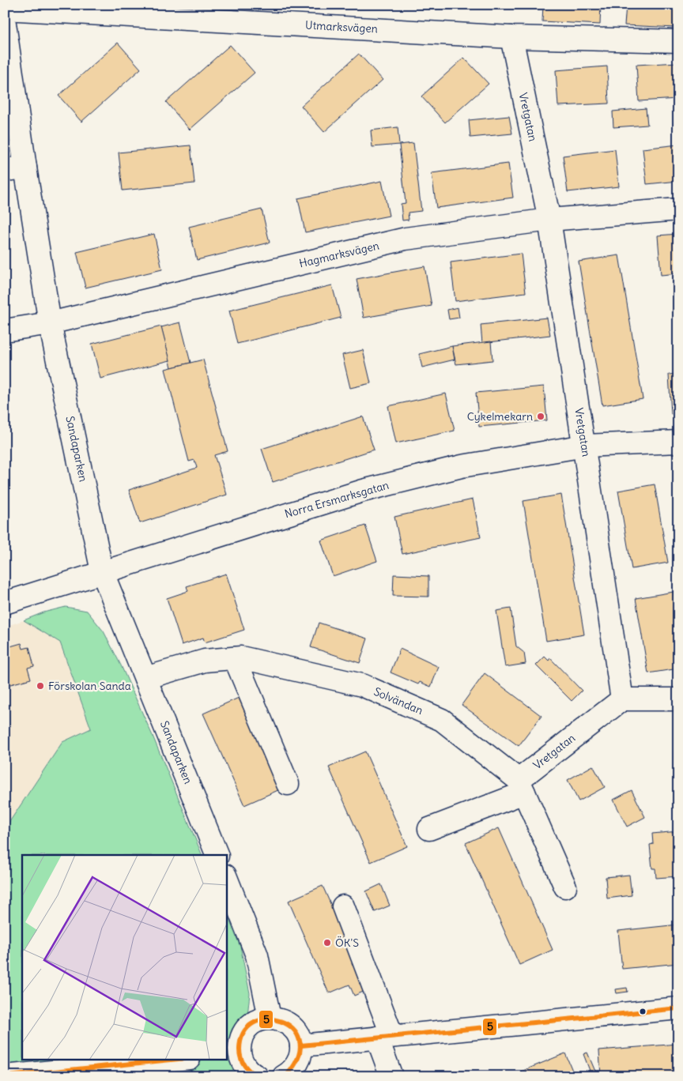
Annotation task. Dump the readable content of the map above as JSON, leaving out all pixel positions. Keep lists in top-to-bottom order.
{
  "streets": {
    "street": [
      "Utmarksvägen",
      "Vretgatan",
      "Hagmarksvägen",
      "Sandaparken",
      "Norra Ersmarksgatan",
      "Solvändan"
    ]
  },
  "crossings": [
    ["Utmarksvägen", "Vretgatan"],
    ["Vretgatan", "Hagmarksvägen"],
    ["Vretgatan", "Norra Ersmarksgatan"],
    ["Vretgatan", "Solvändan"],
    ["Hagmarksvägen", "Sandaparken"],
    ["Sandaparken", "Norra Ersmarksgatan"],
    ["Sandaparken", "Solvändan"]
  ],
  "places": ["Cykelmekarn", "Förskolan Sanda", "ÖK'S"],
  "lines": ["transit line 5"]
}
